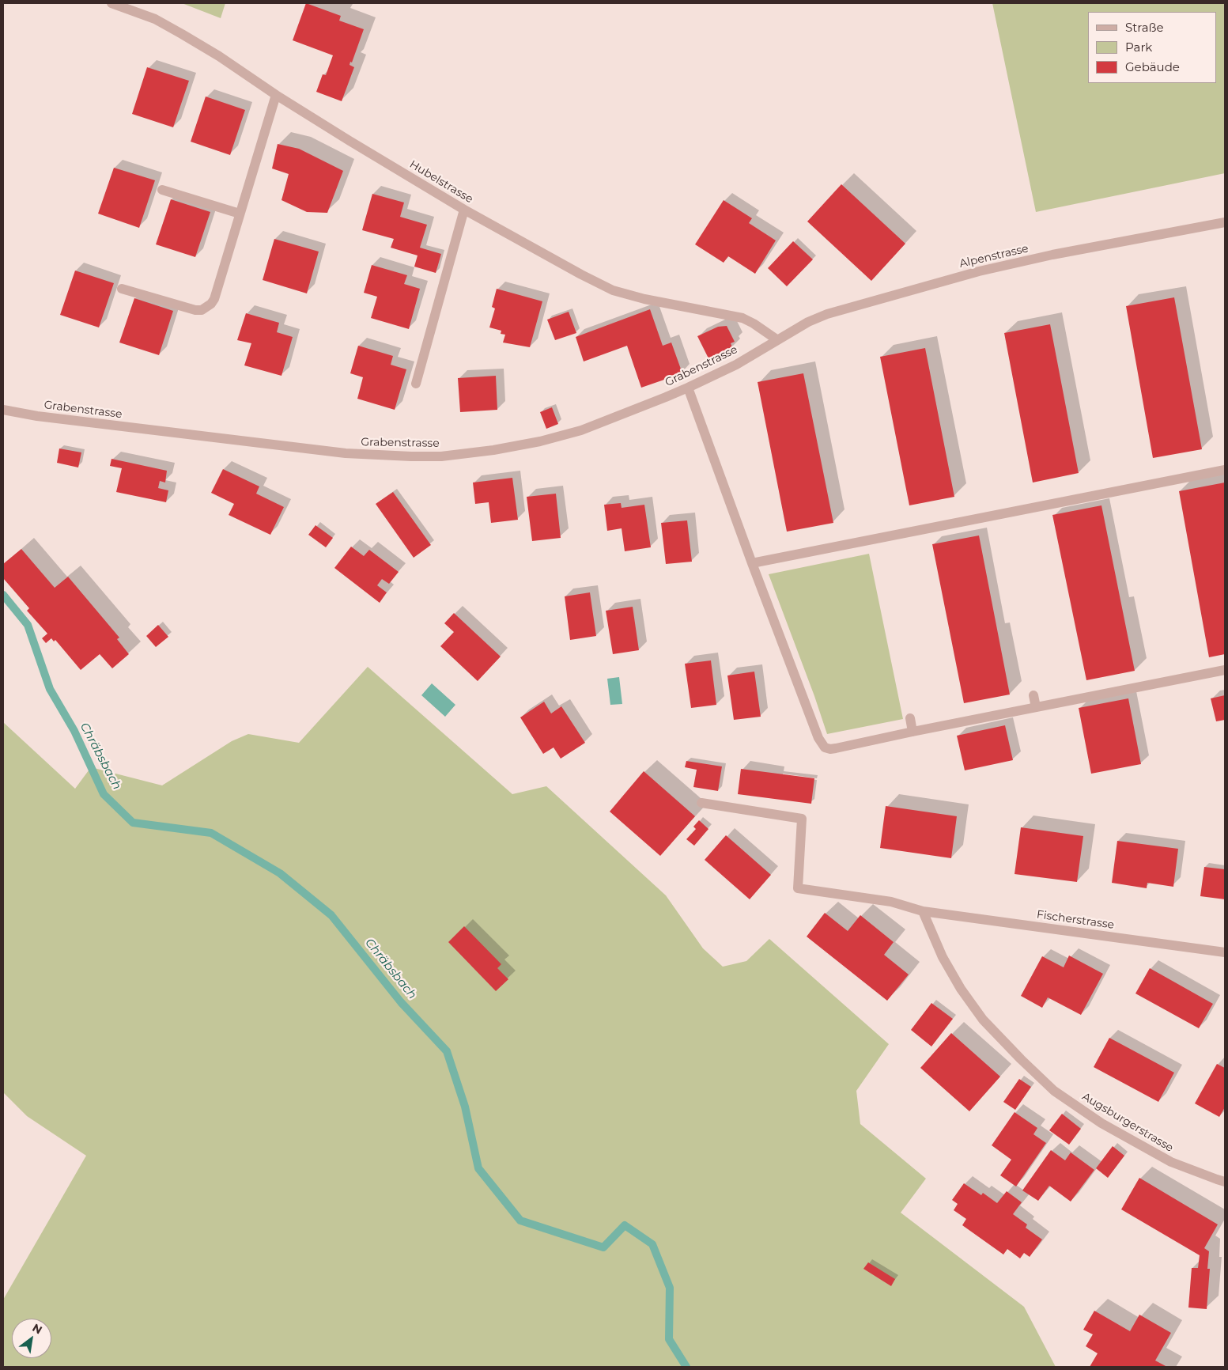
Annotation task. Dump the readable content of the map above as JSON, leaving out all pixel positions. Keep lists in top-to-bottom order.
{
  "streets": {
    "street": [
      "Hubelstrasse",
      "Alpenstrasse",
      "Grabenstrasse",
      "Fischerstrasse",
      "Augsburgerstrasse"
    ]
  },
  "crossings": [
    ["Hubelstrasse", "Alpenstrasse"],
    ["Hubelstrasse", "Grabenstrasse"],
    ["Alpenstrasse", "Grabenstrasse"],
    ["Fischerstrasse", "Augsburgerstrasse"]
  ],
  "water": ["Chräbsbach"],
  "legend": ["Straße", "Park", "Gebäude"],
  "north": "top right"
}
